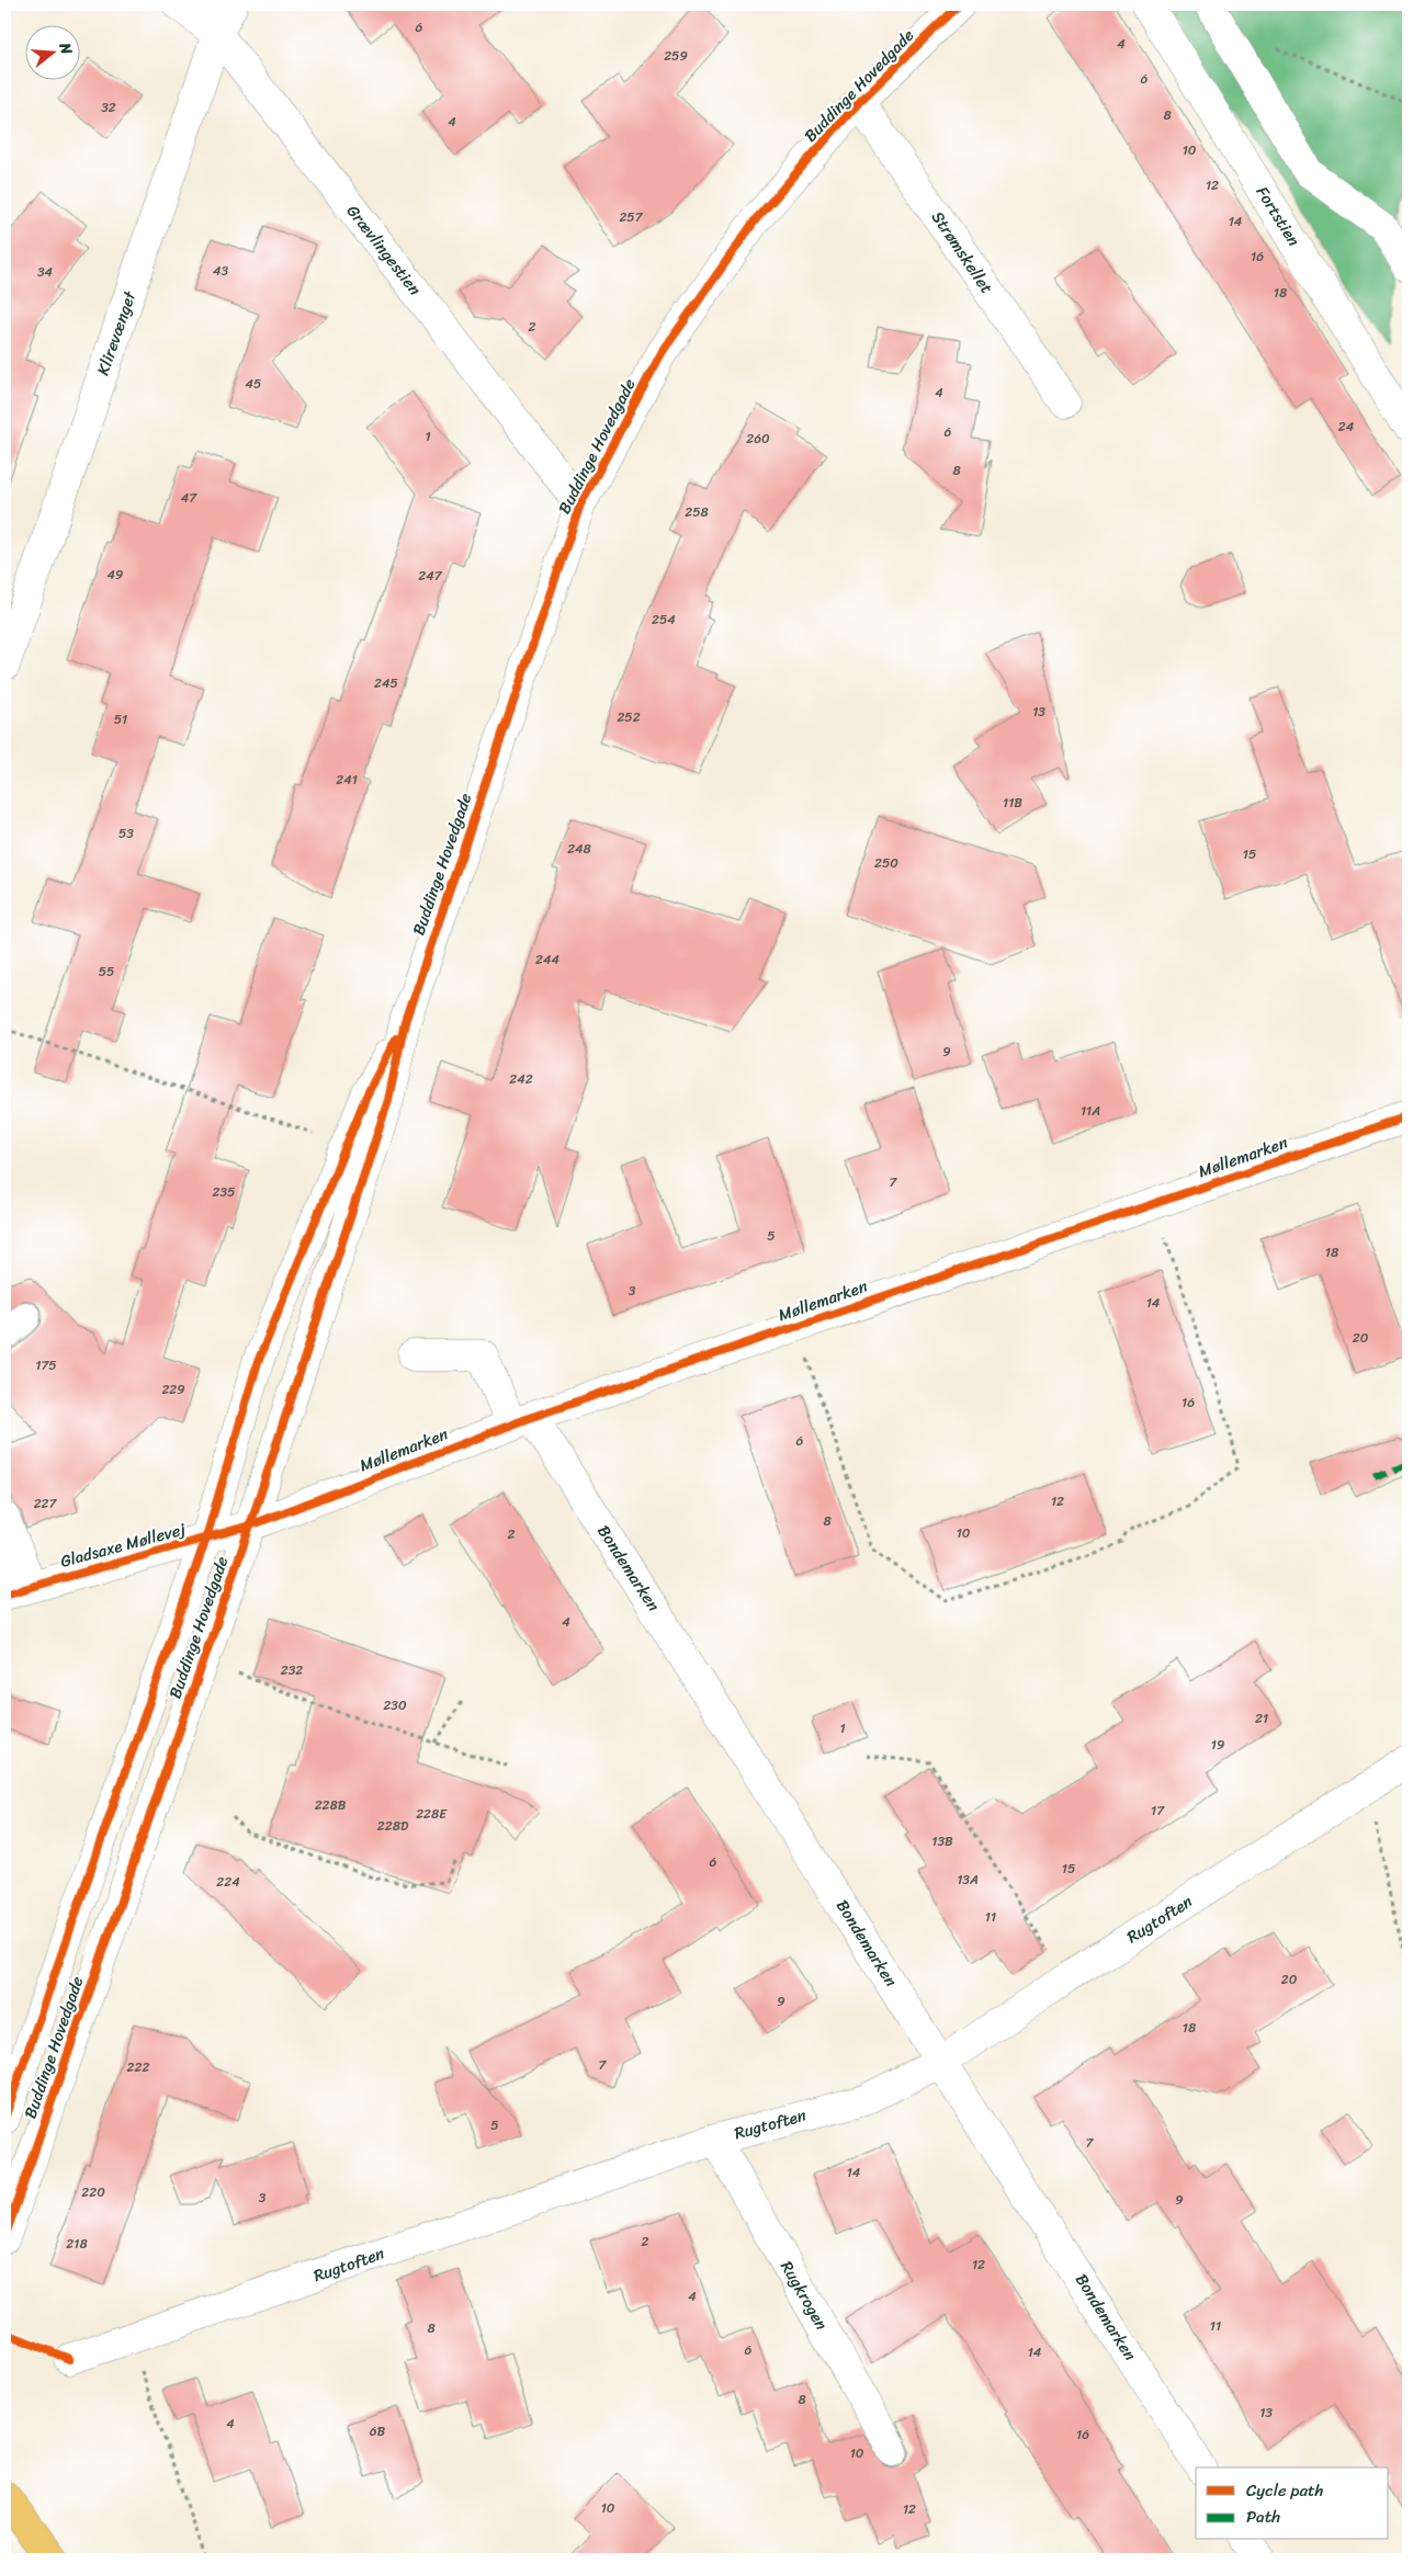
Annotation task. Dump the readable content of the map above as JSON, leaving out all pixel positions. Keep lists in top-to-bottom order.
{
  "streets": {
    "street": [
      "Buddinge Hovedgade",
      "Fortstien",
      "Grævlingestien",
      "Strømskellet",
      "Klirevænget",
      "Møllemarken",
      "Gladsaxe Møllevej",
      "Bondemarken",
      "Rugtoften",
      "Rugkrogen"
    ]
  },
  "crossings": [
    ["Buddinge Hovedgade", "Grævlingestien"],
    ["Buddinge Hovedgade", "Strømskellet"],
    ["Buddinge Hovedgade", "Møllemarken"],
    ["Buddinge Hovedgade", "Gladsaxe Møllevej"],
    ["Grævlingestien", "Klirevænget"],
    ["Møllemarken", "Gladsaxe Møllevej"],
    ["Møllemarken", "Bondemarken"],
    ["Bondemarken", "Rugtoften"],
    ["Rugtoften", "Rugkrogen"]
  ],
  "house_numbers": [
    "6",
    "4",
    "259",
    "6",
    "32",
    "8",
    "4",
    "10",
    "12",
    "257",
    "14",
    "16",
    "43",
    "34",
    "18",
    "2",
    "45",
    "4",
    "24",
    "6",
    "1",
    "260",
    "8",
    "47",
    "258",
    "49",
    "247",
    "254",
    "245",
    "13",
    "252",
    "51",
    "241",
    "11B",
    "53",
    "248",
    "15",
    "250",
    "244",
    "55",
    "9",
    "242",
    "11A",
    "7",
    "235",
    "5",
    "18",
    "3",
    "14",
    "20",
    "175",
    "229",
    "16",
    "6",
    "12",
    "227",
    "8",
    "10",
    "2",
    "4",
    "232",
    "230",
    "21",
    "1",
    "19",
    "228B",
    "17",
    "228E",
    "228D",
    "13B",
    "6",
    "15",
    "13A",
    "224",
    "11",
    "20",
    "9",
    "18",
    "7",
    "222",
    "5",
    "7",
    "14",
    "220",
    "3",
    "9",
    "2",
    "218",
    "12",
    "4",
    "11",
    "8",
    "6",
    "14",
    "8",
    "13",
    "4",
    "6B",
    "16",
    "10",
    "10",
    "12"
  ],
  "legend": ["Cycle path", "Path"],
  "north": "right"
}
